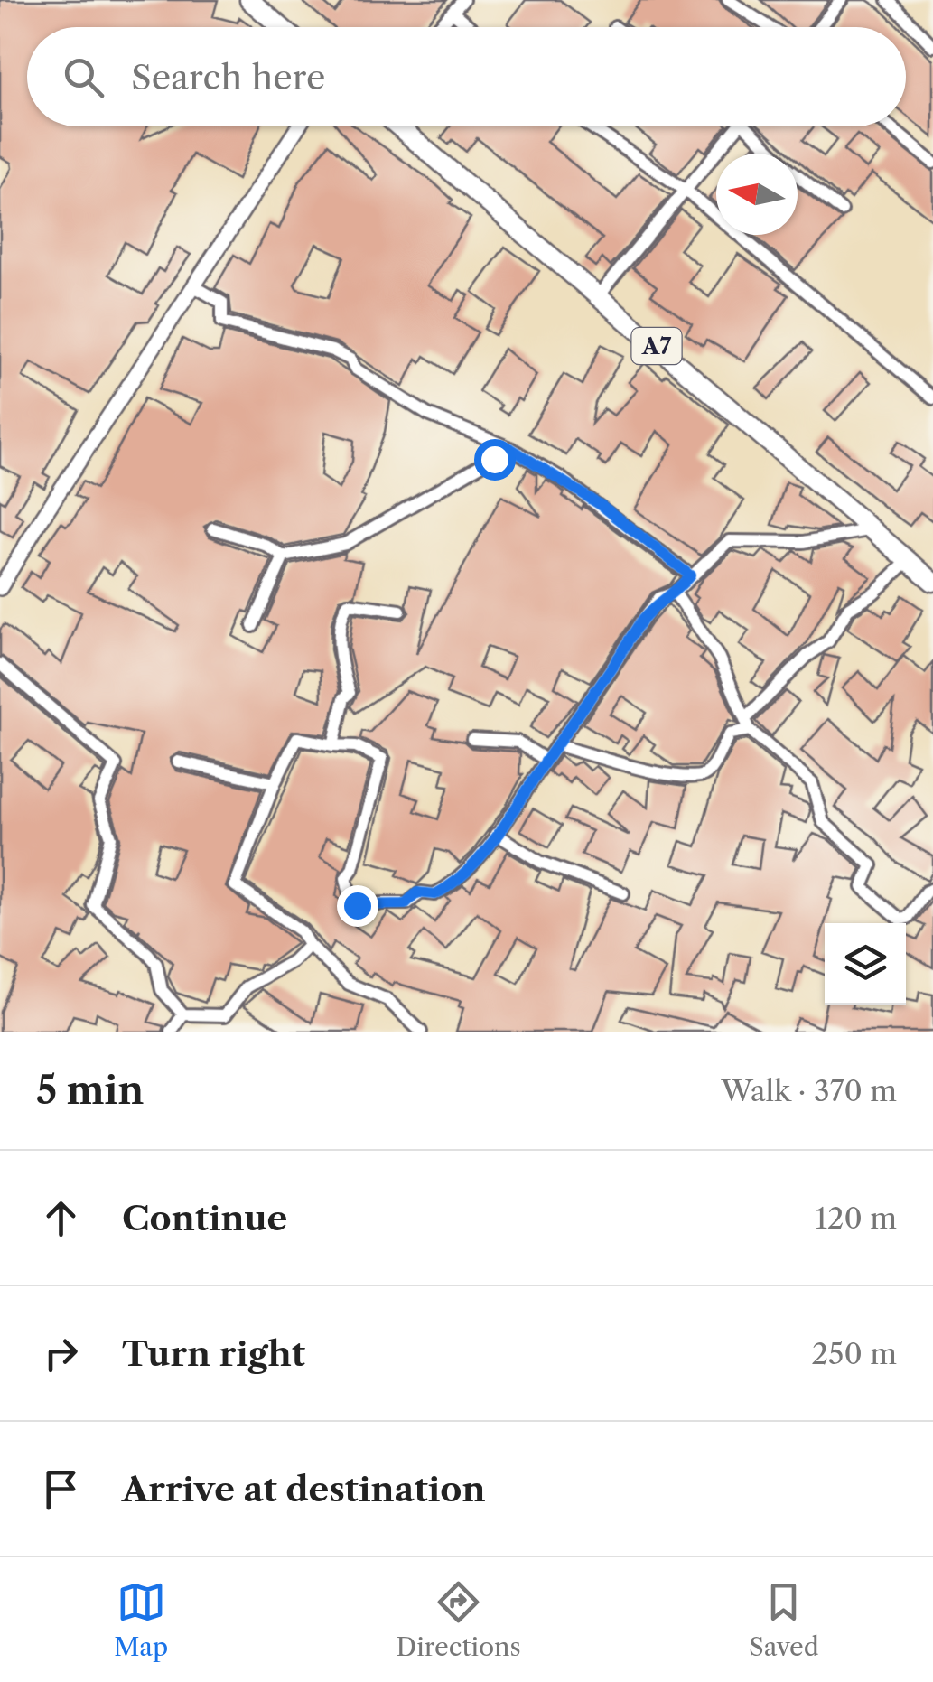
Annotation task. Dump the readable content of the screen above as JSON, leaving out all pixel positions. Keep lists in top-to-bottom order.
{
  "streets": {
    "highway": ["A7"]
  },
  "north": "left",
  "page": {
    "search": "Search here",
    "heading": ["5 min", "Walk · 370 m"],
    "list": [
      ["Continue", "120 m"],
      ["Turn right", "250 m"],
      "Arrive at destination"
    ],
    "nav": ["Map", "Directions", "Saved"]
  }
}
